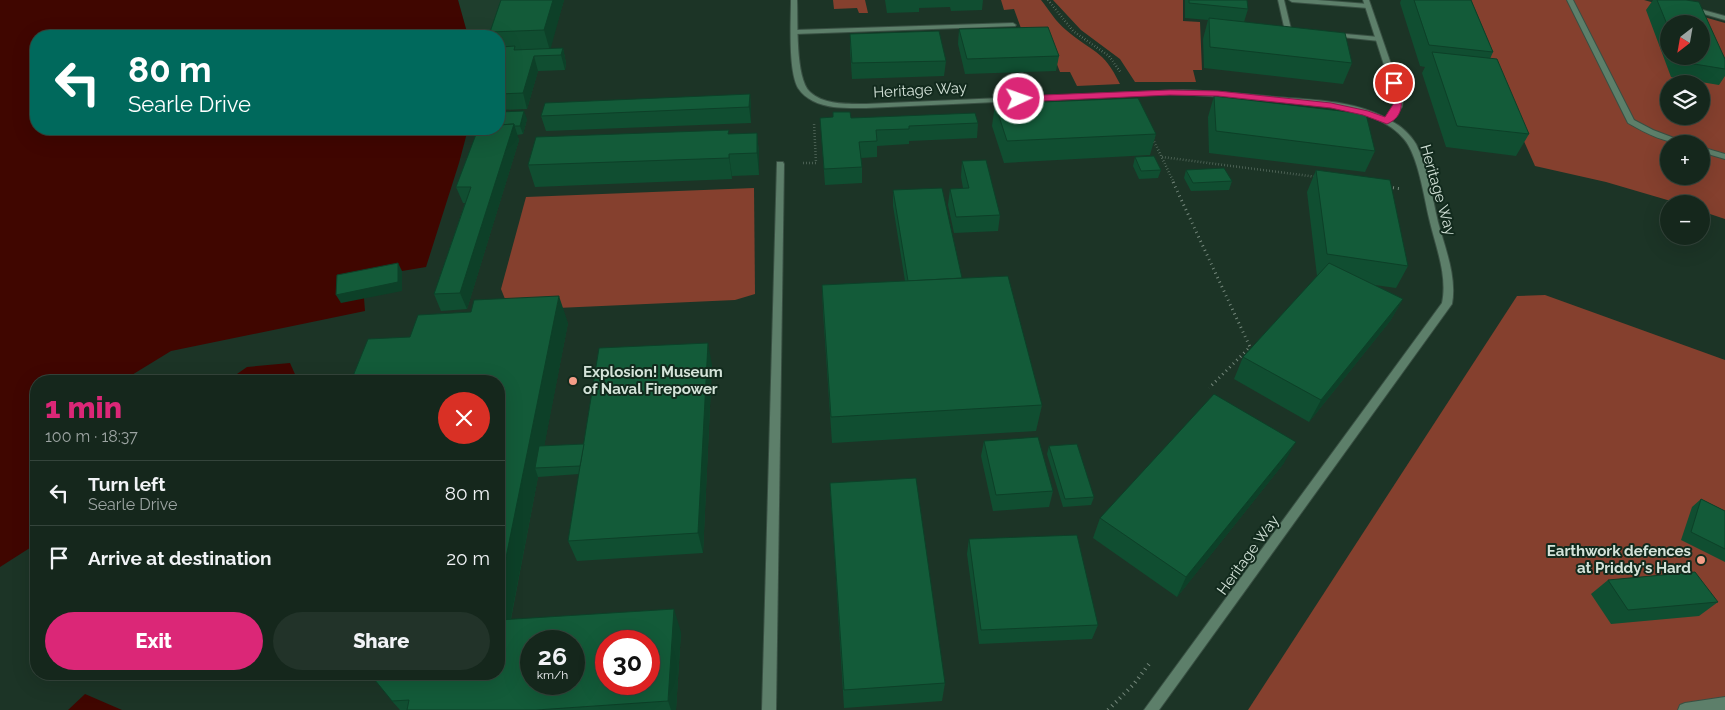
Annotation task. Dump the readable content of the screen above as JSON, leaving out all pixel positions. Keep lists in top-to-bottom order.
{
  "streets": {
    "street": ["Heritage Way"]
  },
  "places": ["Explosion! Museum of Naval Firepower", "Earthwork defences at Priddy's Hard"],
  "north": "bottom left",
  "page": {
    "map_buttons": ["+", "−"],
    "turn": ["80 m", "Searle Drive"],
    "heading": ["1 min", "100 m · 18:37"],
    "list": [
      {
        "name": "Turn left",
        "note": "Searle Drive",
        "value": "80 m"
      },
      {
        "name": "Arrive at destination",
        "value": "20 m"
      }
    ],
    "buttons": ["Exit", "Share"],
    "speed": "26 km/h",
    "limit": "30"
  }
}
